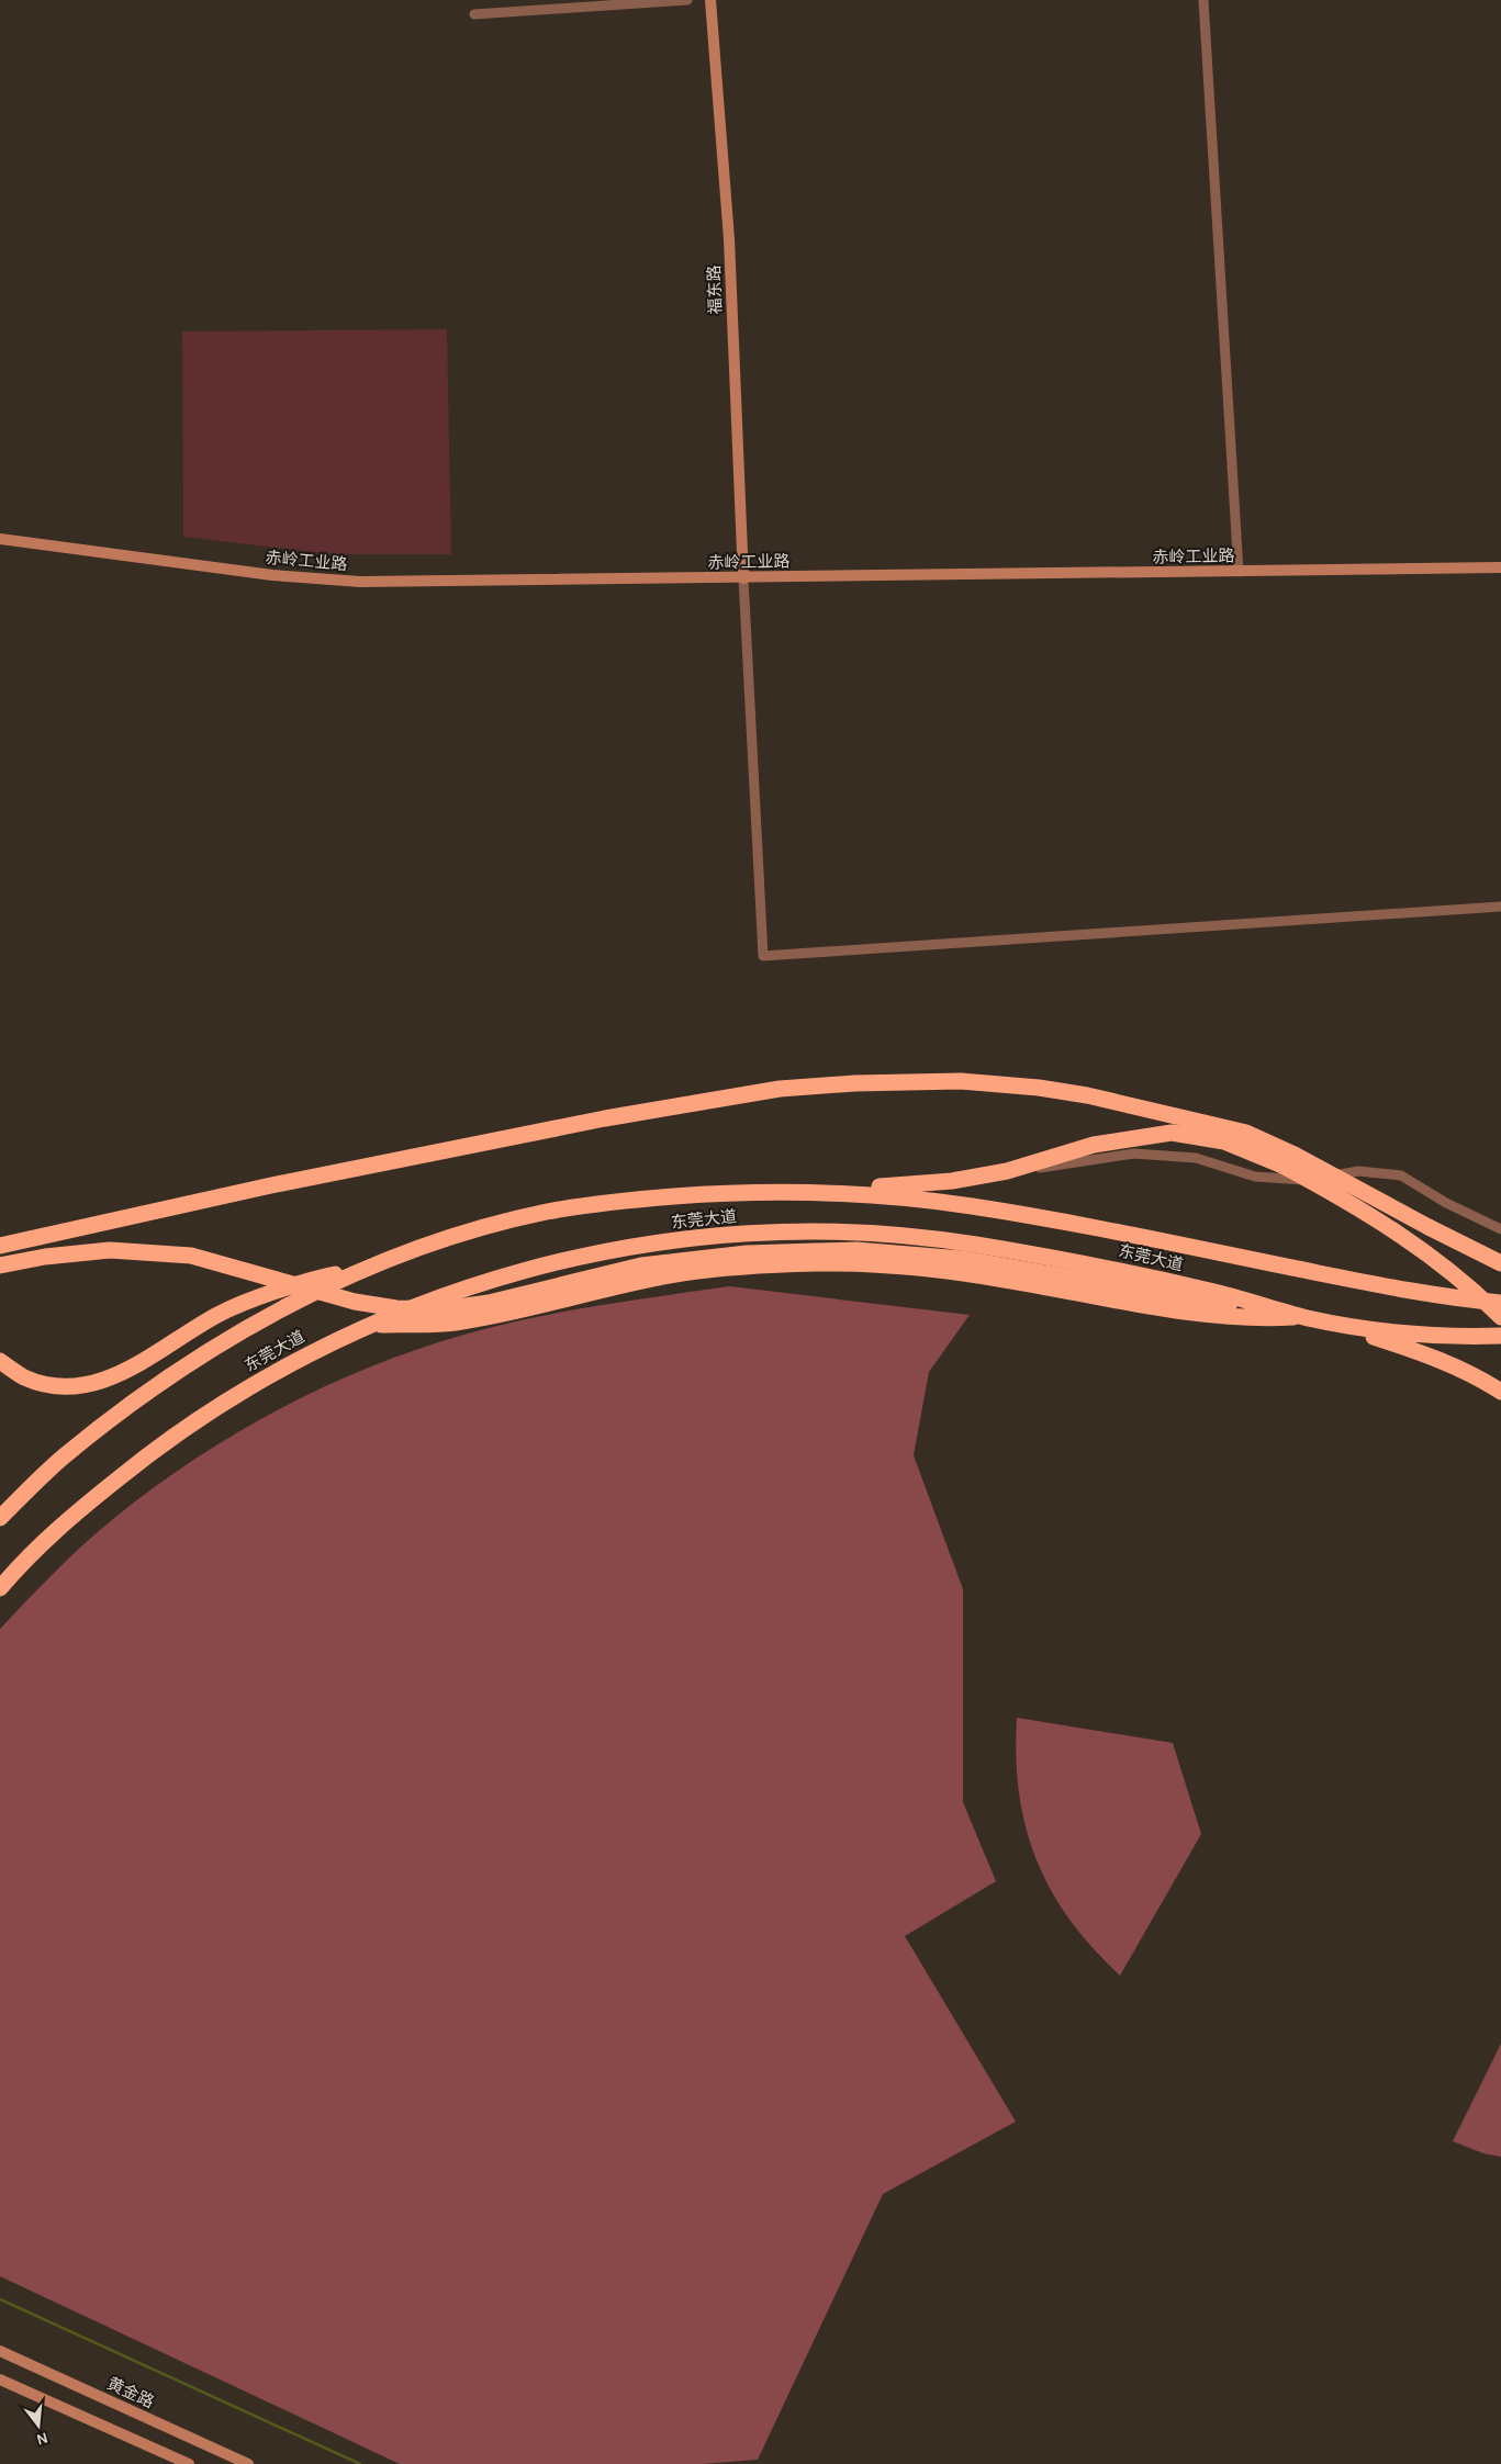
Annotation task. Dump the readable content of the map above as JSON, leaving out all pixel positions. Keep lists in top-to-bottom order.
{
  "streets": {
    "highway": ["东莞大道"],
    "street": ["福东路", "赤岭工业路", "黄金路"]
  },
  "crossings": [
    ["福东路", "赤岭工业路"]
  ],
  "north": "bottom"
}
